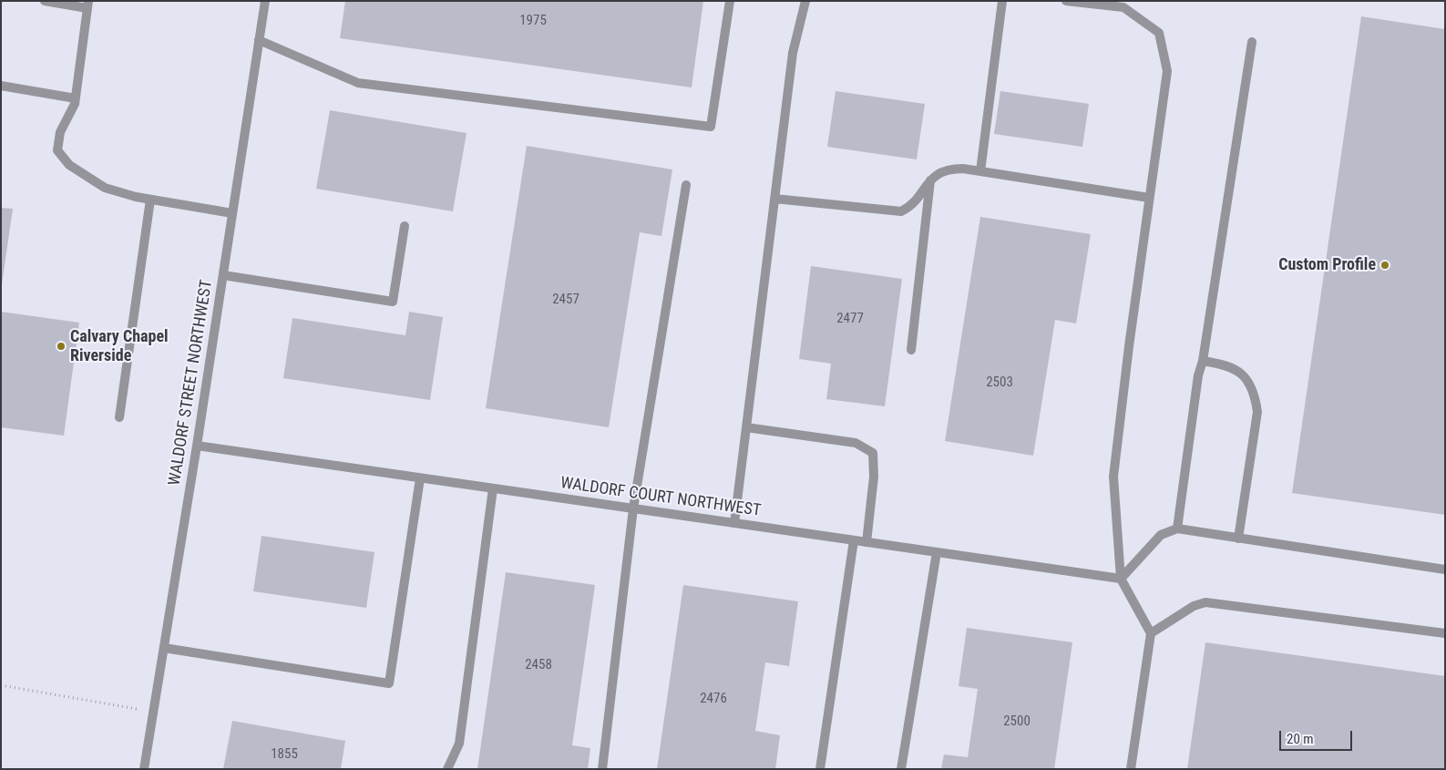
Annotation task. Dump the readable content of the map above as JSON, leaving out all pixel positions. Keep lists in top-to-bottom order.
{
  "streets": {
    "street": ["WALDORF STREET NORTHWEST", "WALDORF COURT NORTHWEST"]
  },
  "crossings": [
    ["WALDORF STREET NORTHWEST", "WALDORF COURT NORTHWEST"]
  ],
  "places": ["Custom Profile", "Calvary Chapel Riverside"],
  "house_numbers": [
    "1975",
    "2457",
    "2477",
    "2503",
    "2458",
    "2476",
    "2500",
    "1855"
  ],
  "scale_bar": "20 m"
}
